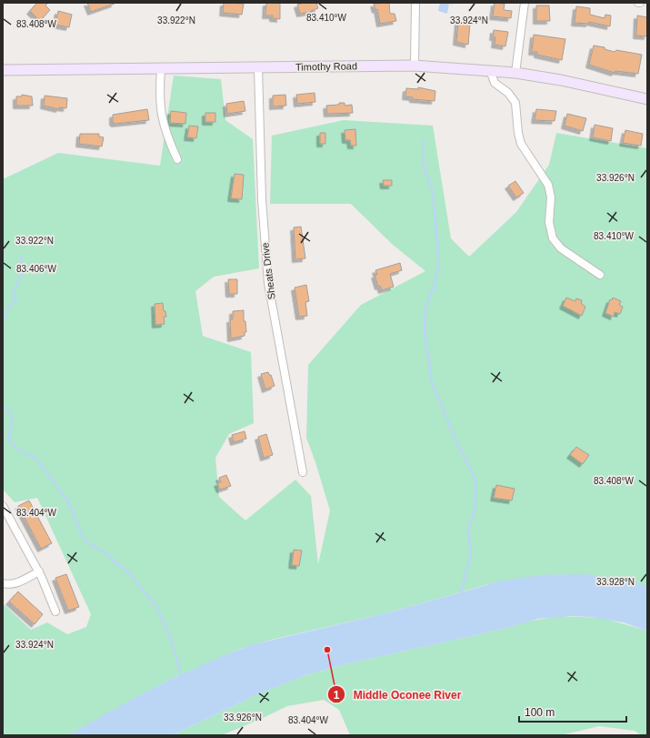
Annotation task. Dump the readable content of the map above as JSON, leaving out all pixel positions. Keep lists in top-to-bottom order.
{
  "streets": {
    "main road": ["Timothy Road"],
    "street": ["Sheats Drive"]
  },
  "crossings": [
    ["Timothy Road", "Sheats Drive"]
  ],
  "places": ["Middle Oconee River"],
  "scale_bar": "100 m",
  "coordinates": [
    "83.410°W",
    "33.924°N",
    "33.922°N",
    "83.408°W",
    "33.926°N",
    "83.406°W",
    "83.404°W",
    "33.928°N"
  ]
}
